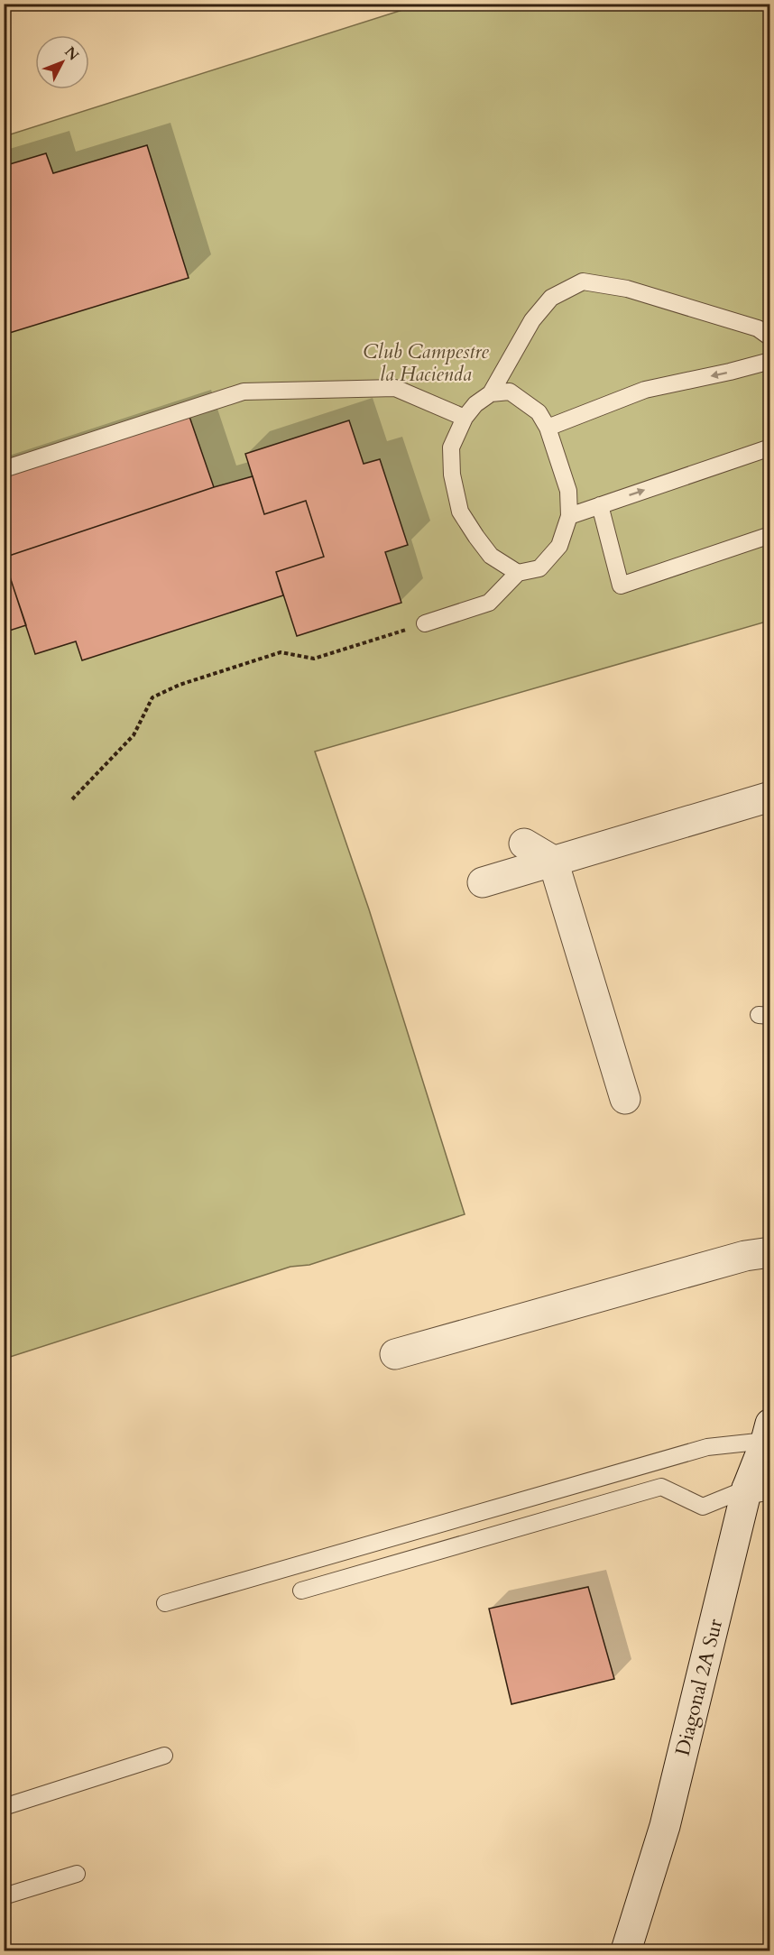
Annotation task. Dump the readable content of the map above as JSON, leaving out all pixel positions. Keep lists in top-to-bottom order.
{
  "streets": {
    "street": ["Diagonal 2A Sur"]
  },
  "parks": ["Club Campestre la Hacienda"],
  "north": "top right"
}
